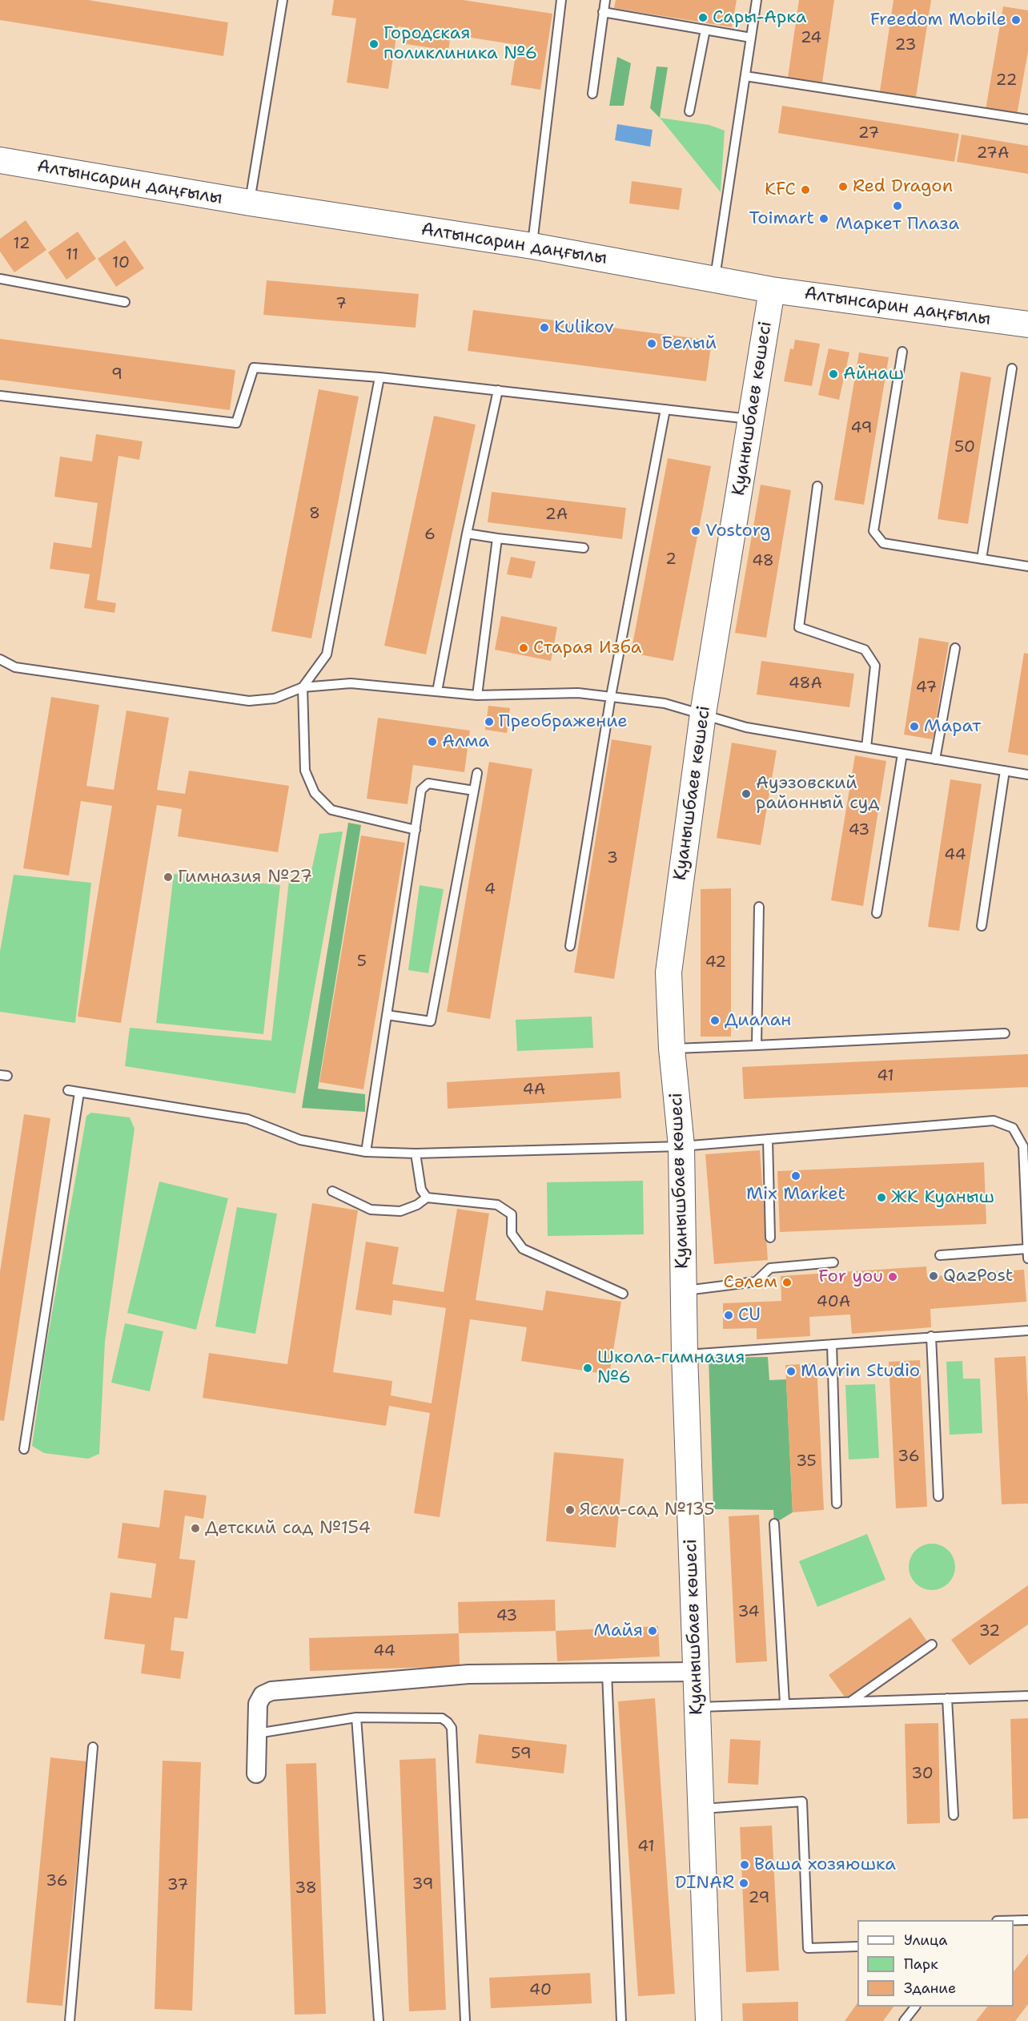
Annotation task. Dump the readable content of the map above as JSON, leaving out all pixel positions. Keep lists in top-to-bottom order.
{
  "streets": {
    "street": ["Алтынсарин даңғылы", "Қуанышбаев көшесі"]
  },
  "crossings": [
    ["Алтынсарин даңғылы", "Қуанышбаев көшесі"]
  ],
  "places": [
    "Сары-Арка",
    "Freedom Mobile",
    "Городская поликлиника №6",
    "Red Dragon",
    "KFC",
    "Маркет Плаза",
    "Toimart",
    "Kulikov",
    "Белый",
    "Айнаш",
    "Vostorg",
    "Старая Изба",
    "Преображение",
    "Марат",
    "Алма",
    "Ауэзовский районный суд",
    "Гимназия №27",
    "Диалан",
    "Mix Market",
    "ЖК Куаныш",
    "QazPost",
    "For you",
    "Cәлем",
    "CU",
    "Школа-гимназия №6",
    "Mavrin Studio",
    "Ясли-сад №135",
    "Детский сад №154",
    "Майя",
    "Ваша хозяюшка",
    "DINAR"
  ],
  "house_numbers": [
    "24",
    "23",
    "22",
    "27",
    "27А",
    "12",
    "11",
    "10",
    "7",
    "9",
    "49",
    "50",
    "8",
    "2А",
    "6",
    "2",
    "48",
    "48А",
    "47",
    "43",
    "44",
    "3",
    "4",
    "5",
    "42",
    "41",
    "4А",
    "40А",
    "36",
    "35",
    "34",
    "43",
    "32",
    "44",
    "59",
    "30",
    "41",
    "36",
    "39",
    "37",
    "38",
    "29",
    "40"
  ],
  "legend": ["Улица", "Парк", "Здание"]
}
